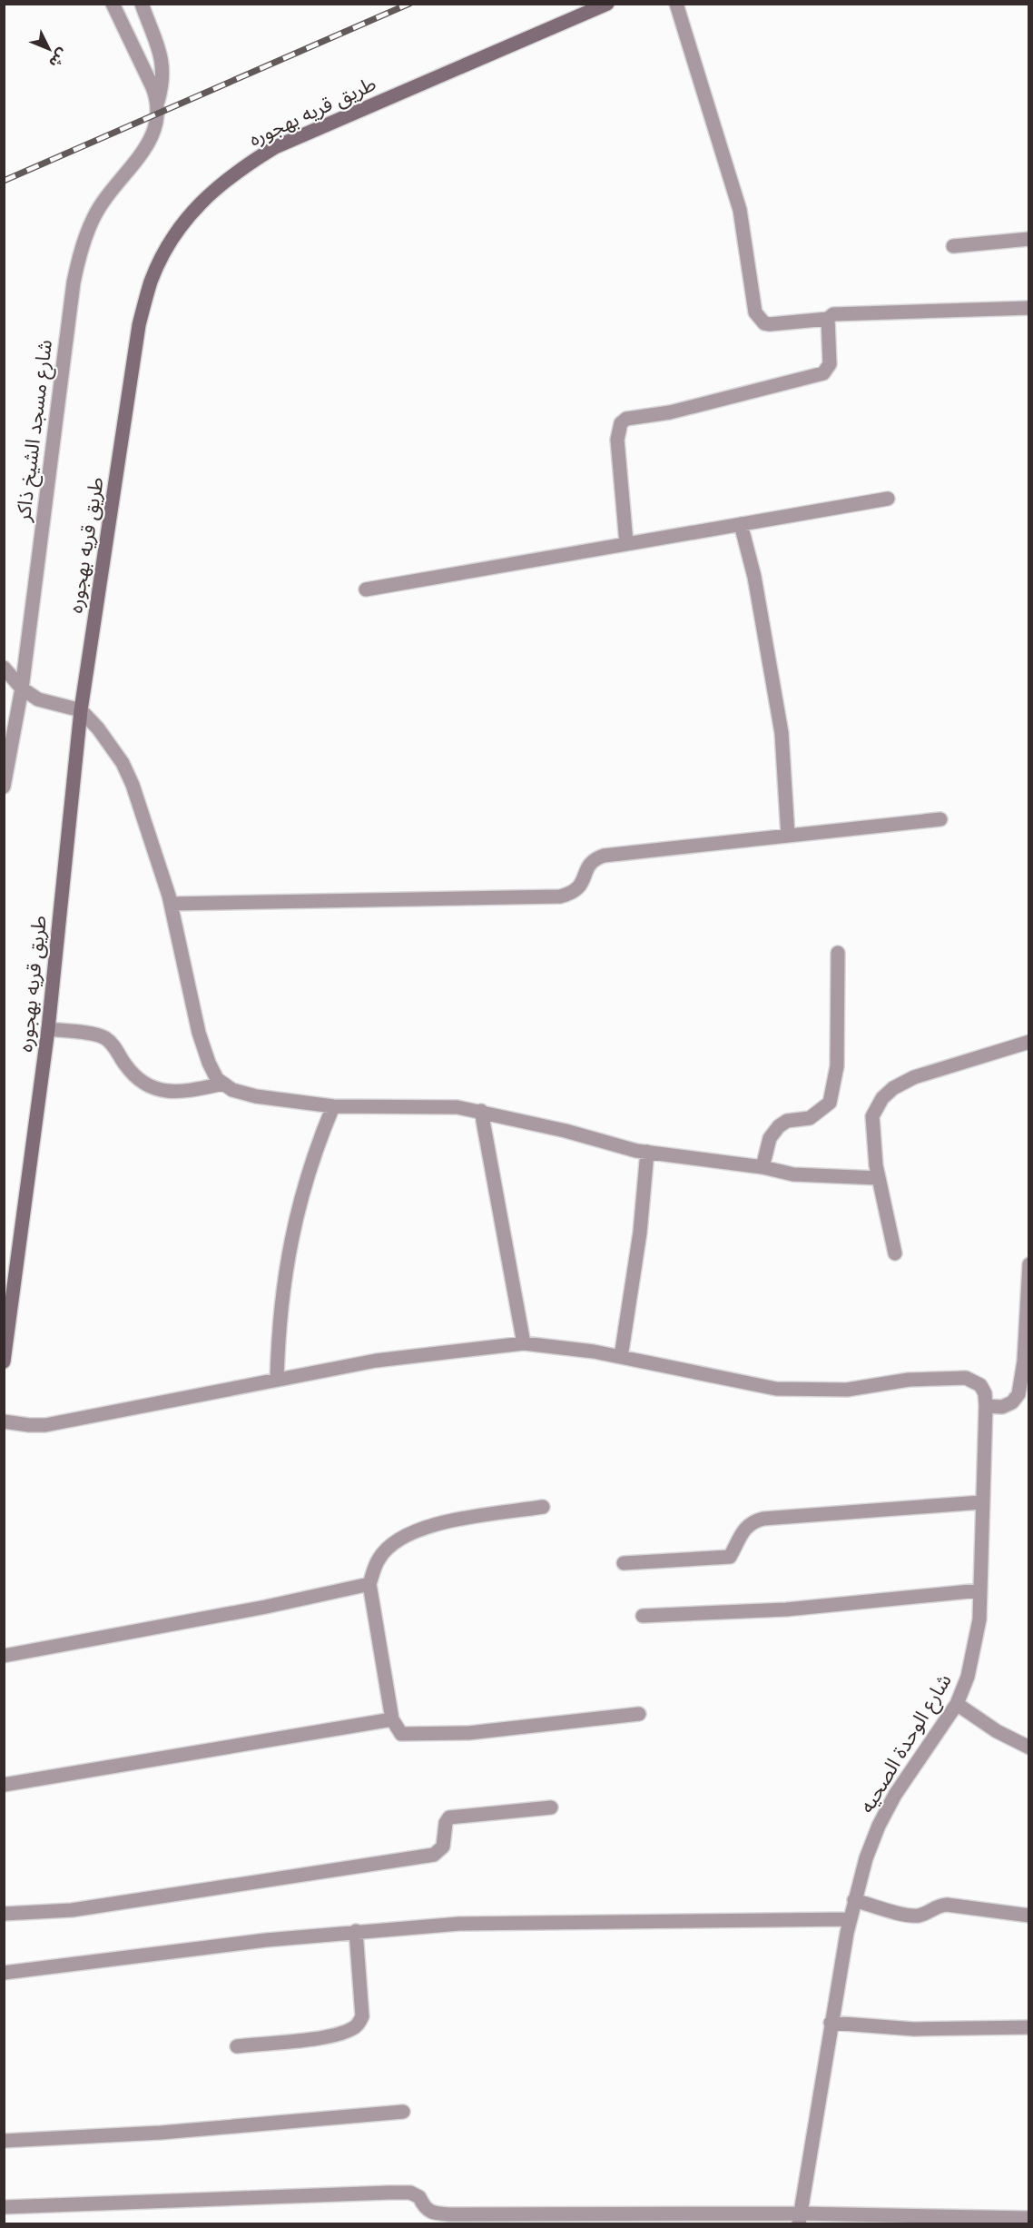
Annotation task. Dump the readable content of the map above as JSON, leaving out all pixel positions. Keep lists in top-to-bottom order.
{
  "streets": {
    "street": ["طريق قريه بهجوره", "شارع مسجد الشيخ ذاكر", "شارع الوحدة الصحيه"]
  },
  "north": "bottom right"
}
